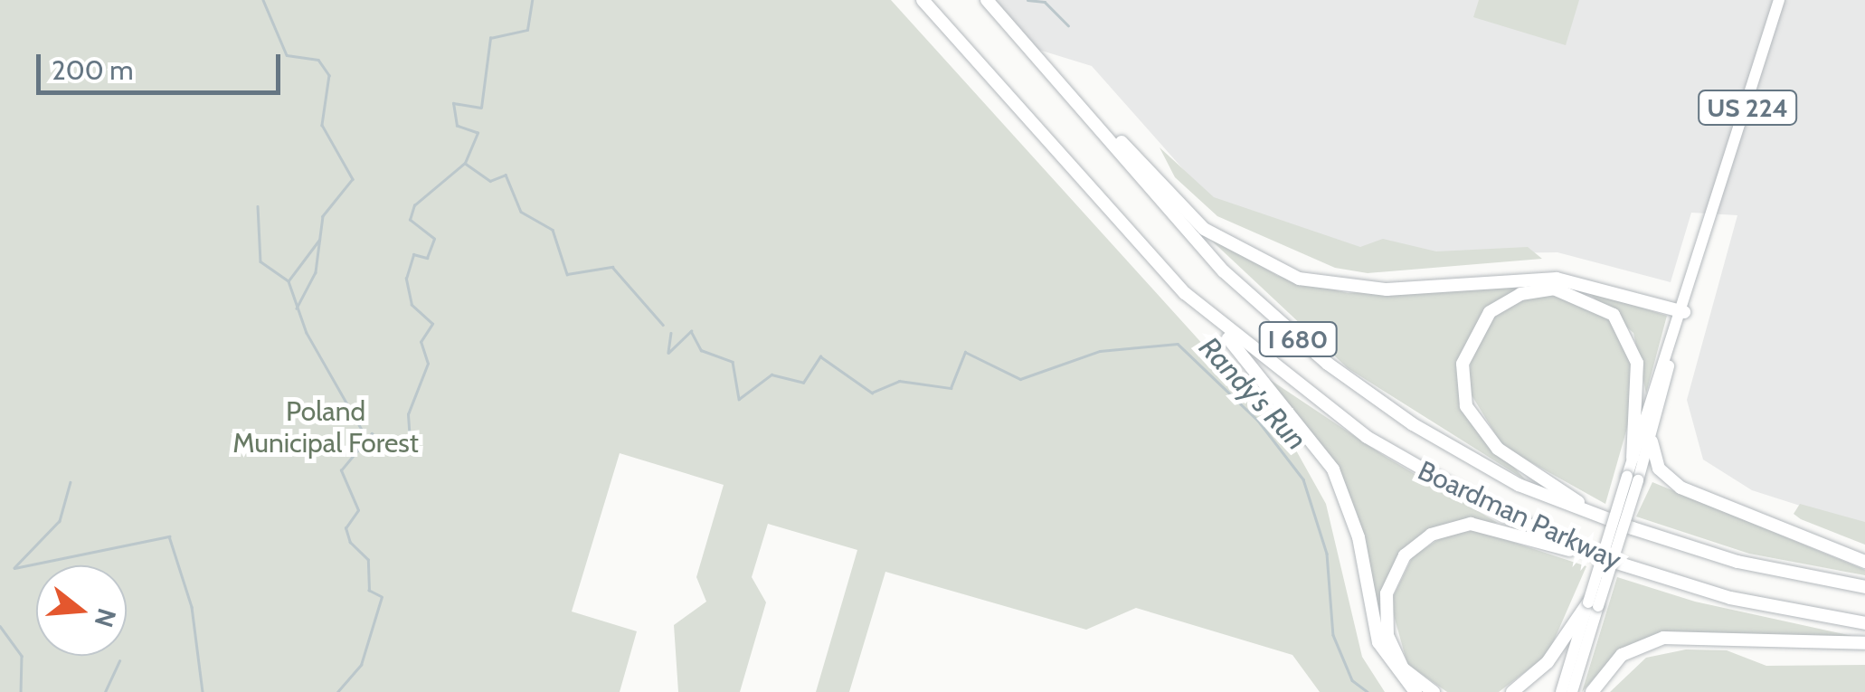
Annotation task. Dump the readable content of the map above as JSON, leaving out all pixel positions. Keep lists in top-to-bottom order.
{
  "streets": {
    "highway": ["I 680", "Boardman Parkway"],
    "main road": ["US 224"]
  },
  "water": ["Randy's Run"],
  "parks": ["Poland Municipal Forest"],
  "scale_bar": "200 m",
  "north": "right"
}
